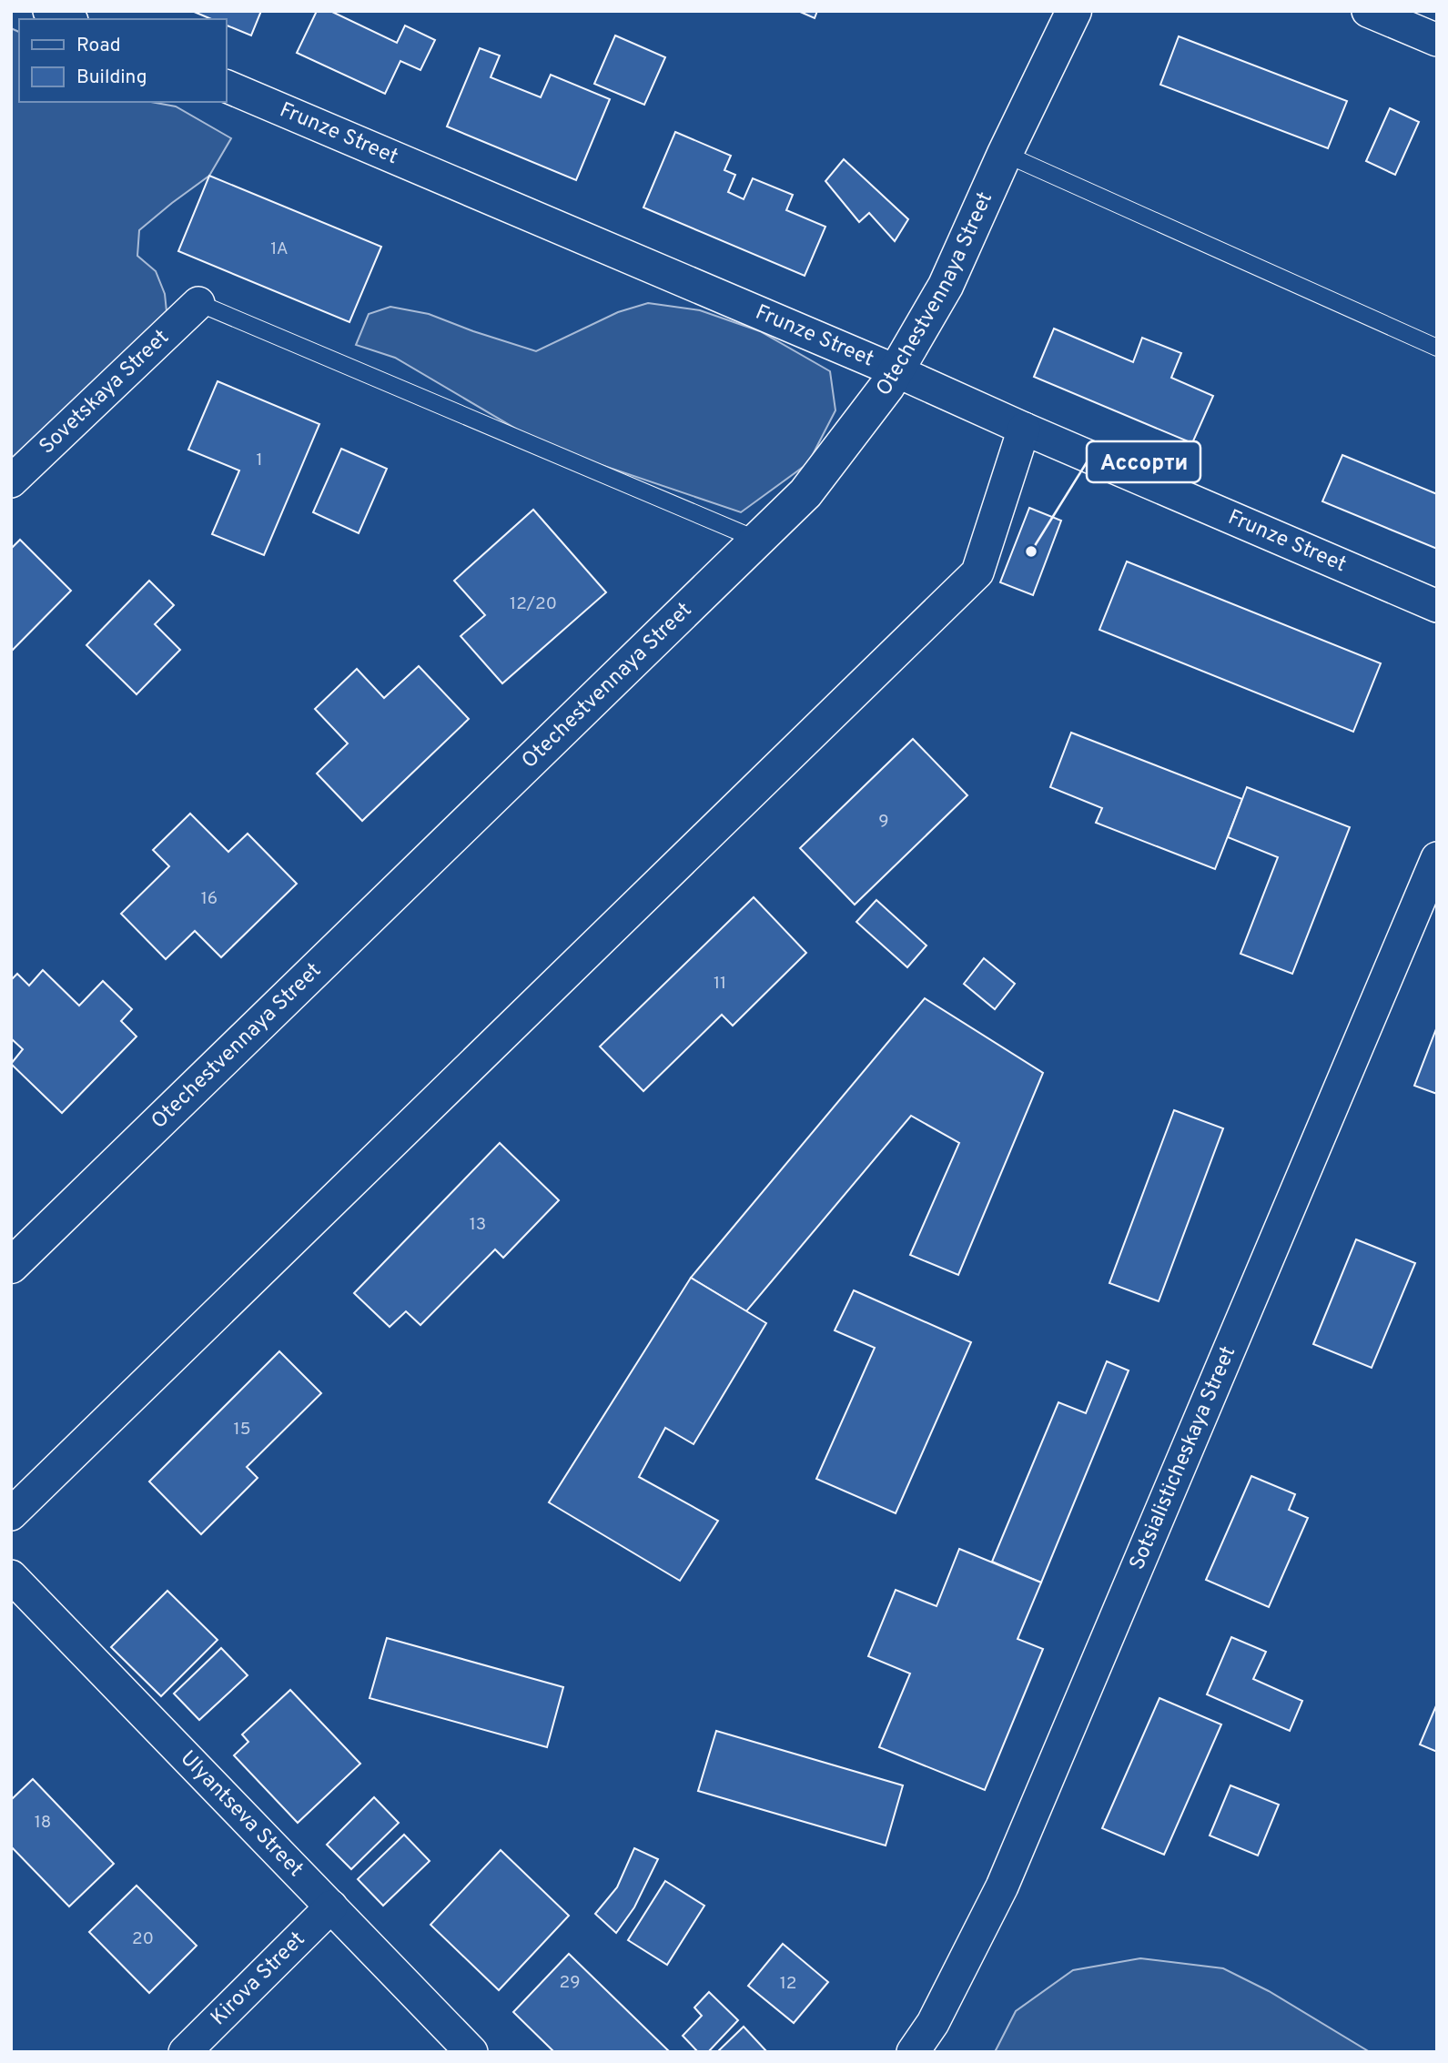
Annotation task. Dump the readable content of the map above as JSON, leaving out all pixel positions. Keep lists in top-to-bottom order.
{
  "streets": {
    "street": [
      "Frunze Street",
      "Otechestvennaya Street",
      "Sovetskaya Street",
      "Sotsialisticheskaya Street",
      "Ulyantseva Street",
      "Kirova Street"
    ]
  },
  "crossings": [
    ["Frunze Street", "Otechestvennaya Street"],
    ["Ulyantseva Street", "Kirova Street"]
  ],
  "places": ["Ассорти"],
  "house_numbers": [
    "1А",
    "1",
    "12/20",
    "9",
    "16",
    "11",
    "13",
    "15",
    "18",
    "20",
    "29",
    "12"
  ],
  "legend": ["Road", "Building"]
}
